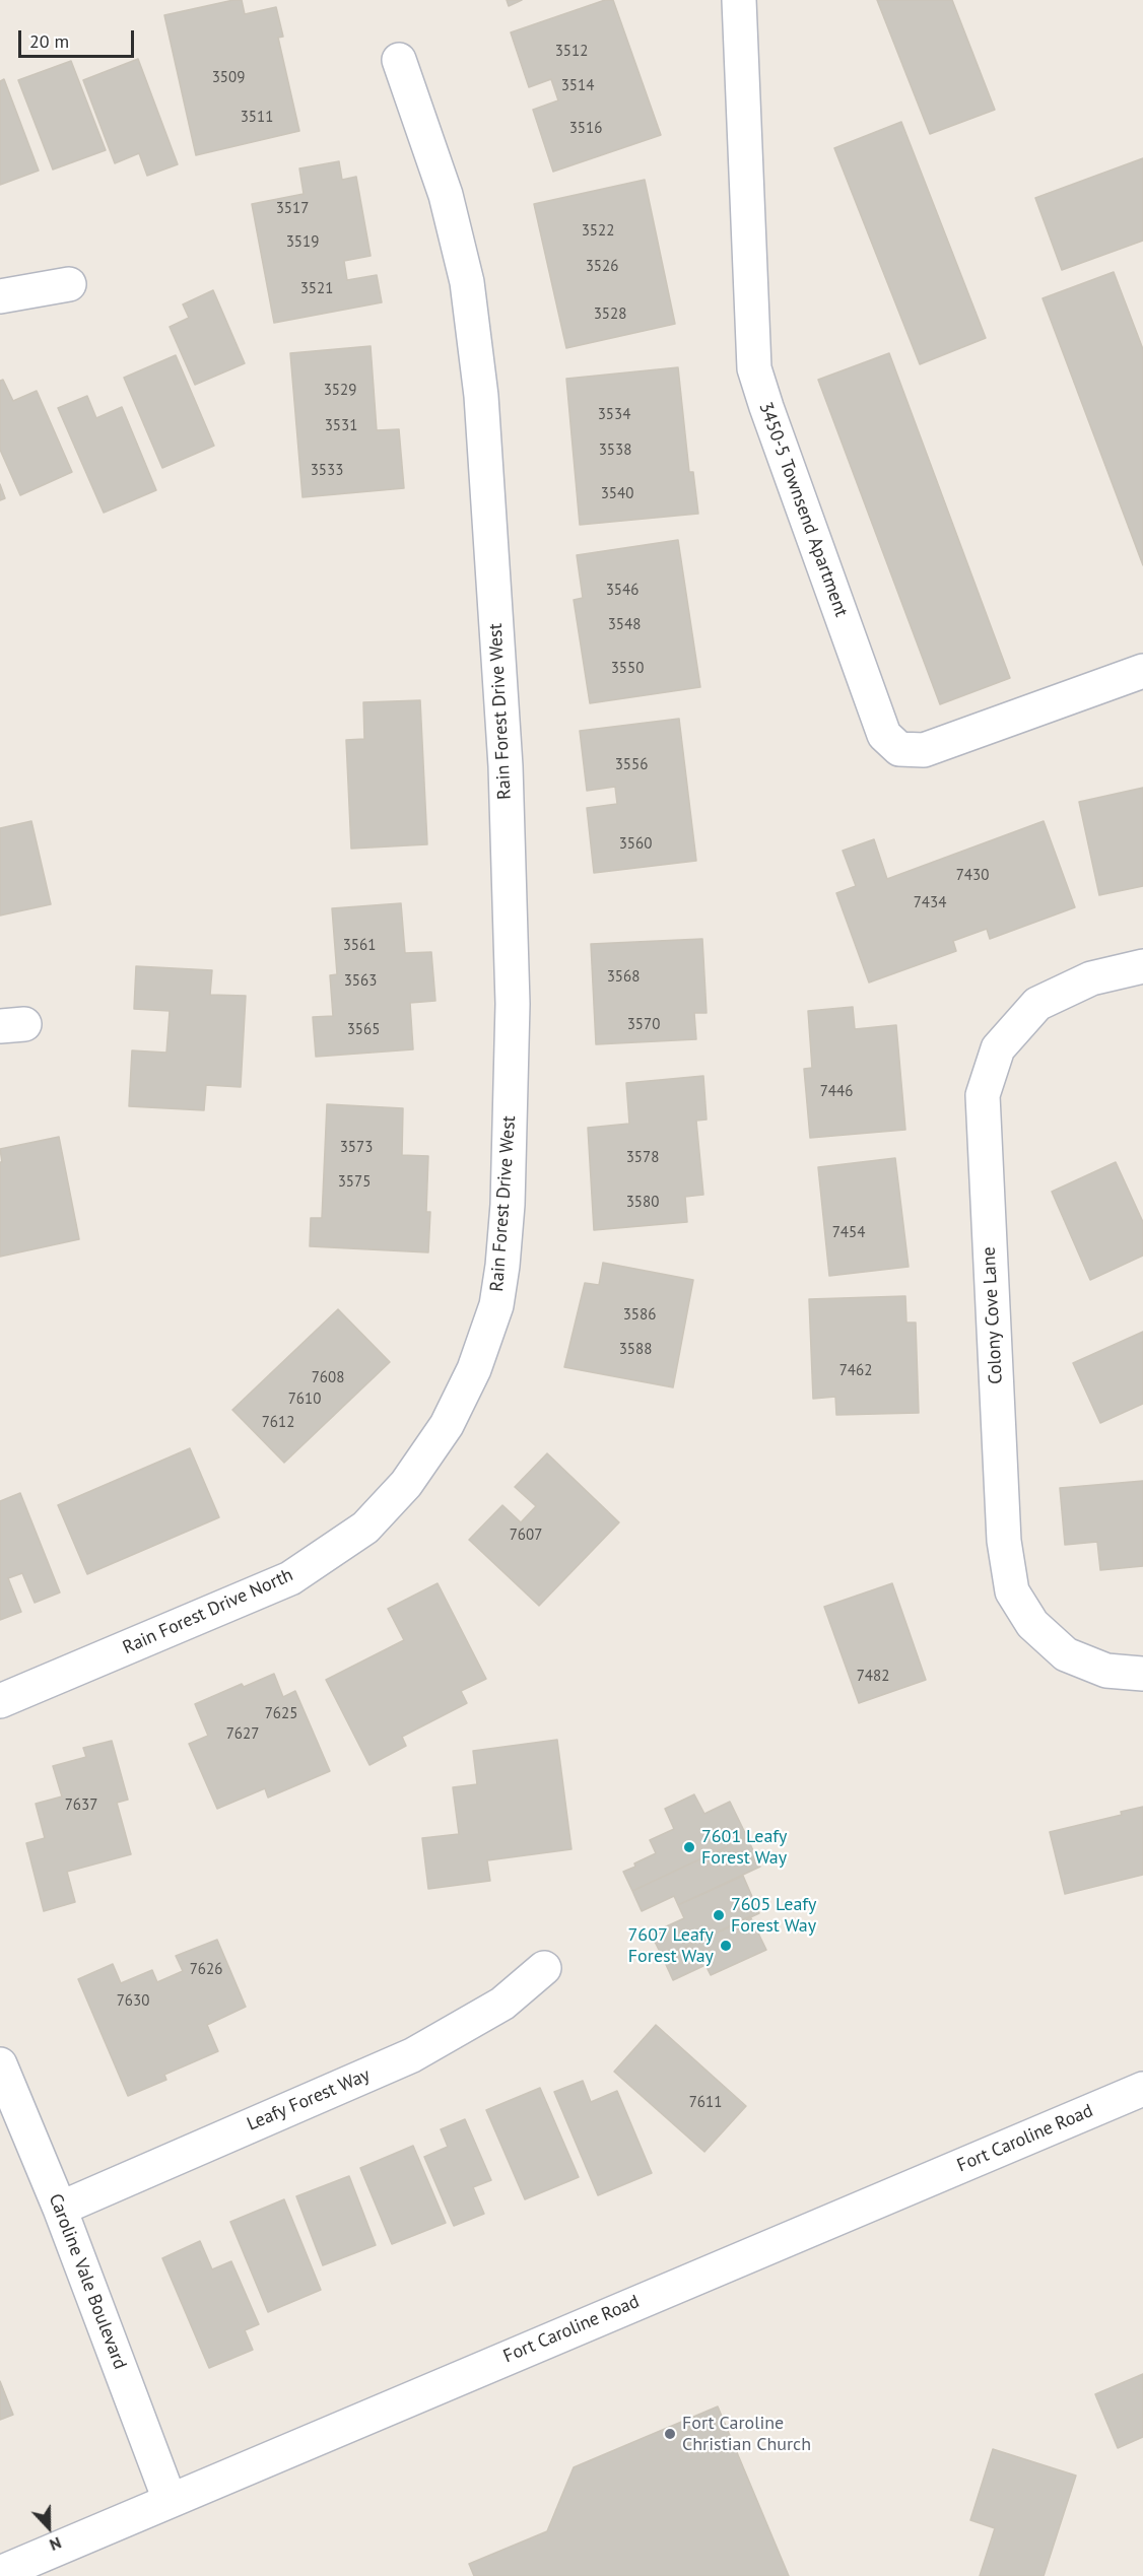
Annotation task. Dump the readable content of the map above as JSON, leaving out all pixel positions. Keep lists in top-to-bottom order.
{
  "streets": {
    "street": [
      "3450-5 Townsend Apartment",
      "Rain Forest Drive West",
      "Colony Cove Lane",
      "Rain Forest Drive North",
      "Leafy Forest Way",
      "Fort Caroline Road",
      "Caroline Vale Boulevard"
    ]
  },
  "crossings": [
    ["Rain Forest Drive West", "Rain Forest Drive North"],
    ["Leafy Forest Way", "Caroline Vale Boulevard"],
    ["Fort Caroline Road", "Caroline Vale Boulevard"]
  ],
  "places": [
    "7601 Leafy Forest Way",
    "7605 Leafy Forest Way",
    "7607 Leafy Forest Way",
    "Fort Caroline Christian Church"
  ],
  "house_numbers": [
    "3512",
    "3509",
    "3514",
    "3511",
    "3516",
    "3517",
    "3522",
    "3519",
    "3526",
    "3521",
    "3528",
    "3529",
    "3534",
    "3531",
    "3538",
    "3533",
    "3540",
    "3546",
    "3548",
    "3550",
    "3556",
    "3560",
    "7430",
    "7434",
    "3561",
    "3568",
    "3563",
    "3570",
    "3565",
    "7446",
    "3573",
    "3578",
    "3575",
    "3580",
    "7454",
    "3586",
    "3588",
    "7462",
    "7608",
    "7610",
    "7612",
    "7607",
    "7482",
    "7625",
    "7627",
    "7637",
    "7626",
    "7630",
    "7611"
  ],
  "scale_bar": "20 m",
  "north": "bottom"
}
